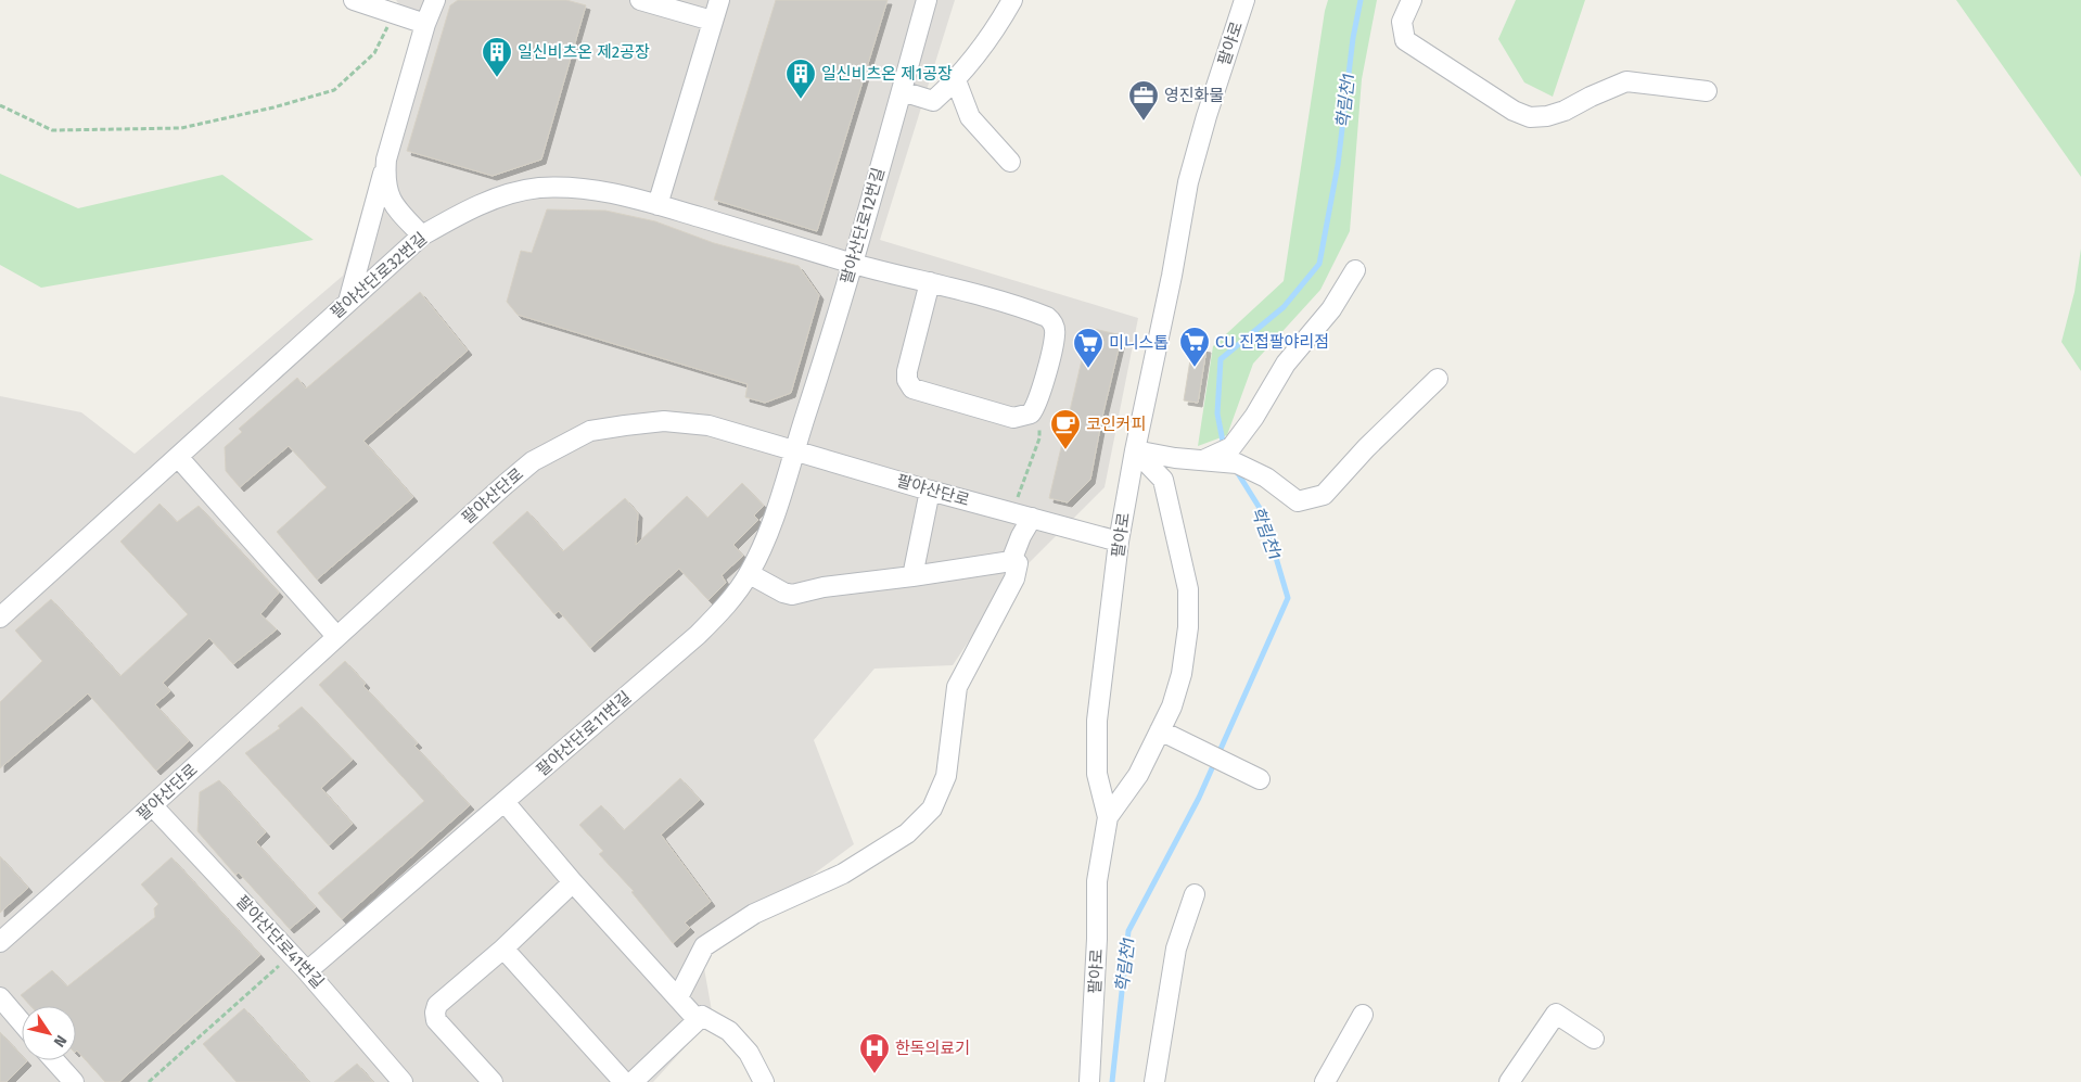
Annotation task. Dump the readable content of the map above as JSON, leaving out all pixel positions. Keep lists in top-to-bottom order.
{
  "streets": {
    "street": [
      "팔야로",
      "팔야산단로12번길",
      "팔야산단로32번길",
      "팔야산단로",
      "팔야산단로11번길",
      "팔야산단로41번길"
    ]
  },
  "crossings": [
    ["팔야로", "팔야산단로"],
    ["팔야산단로12번길", "팔야산단로32번길"],
    ["팔야산단로12번길", "팔야산단로"],
    ["팔야산단로12번길", "팔야산단로11번길"],
    ["팔야산단로", "팔야산단로11번길"],
    ["팔야산단로", "팔야산단로41번길"],
    ["팔야산단로11번길", "팔야산단로41번길"]
  ],
  "water": ["학림천1"],
  "places": {
    "building": ["일신비츠온 제2공장", "일신비츠온 제1공장"],
    "office": ["영진화물"],
    "supermarket": ["CU 진접팔야리점", "미니스톱"],
    "cafe": ["코인커피"],
    "hospital": ["한독의료기"]
  },
  "north": "bottom right"
}
